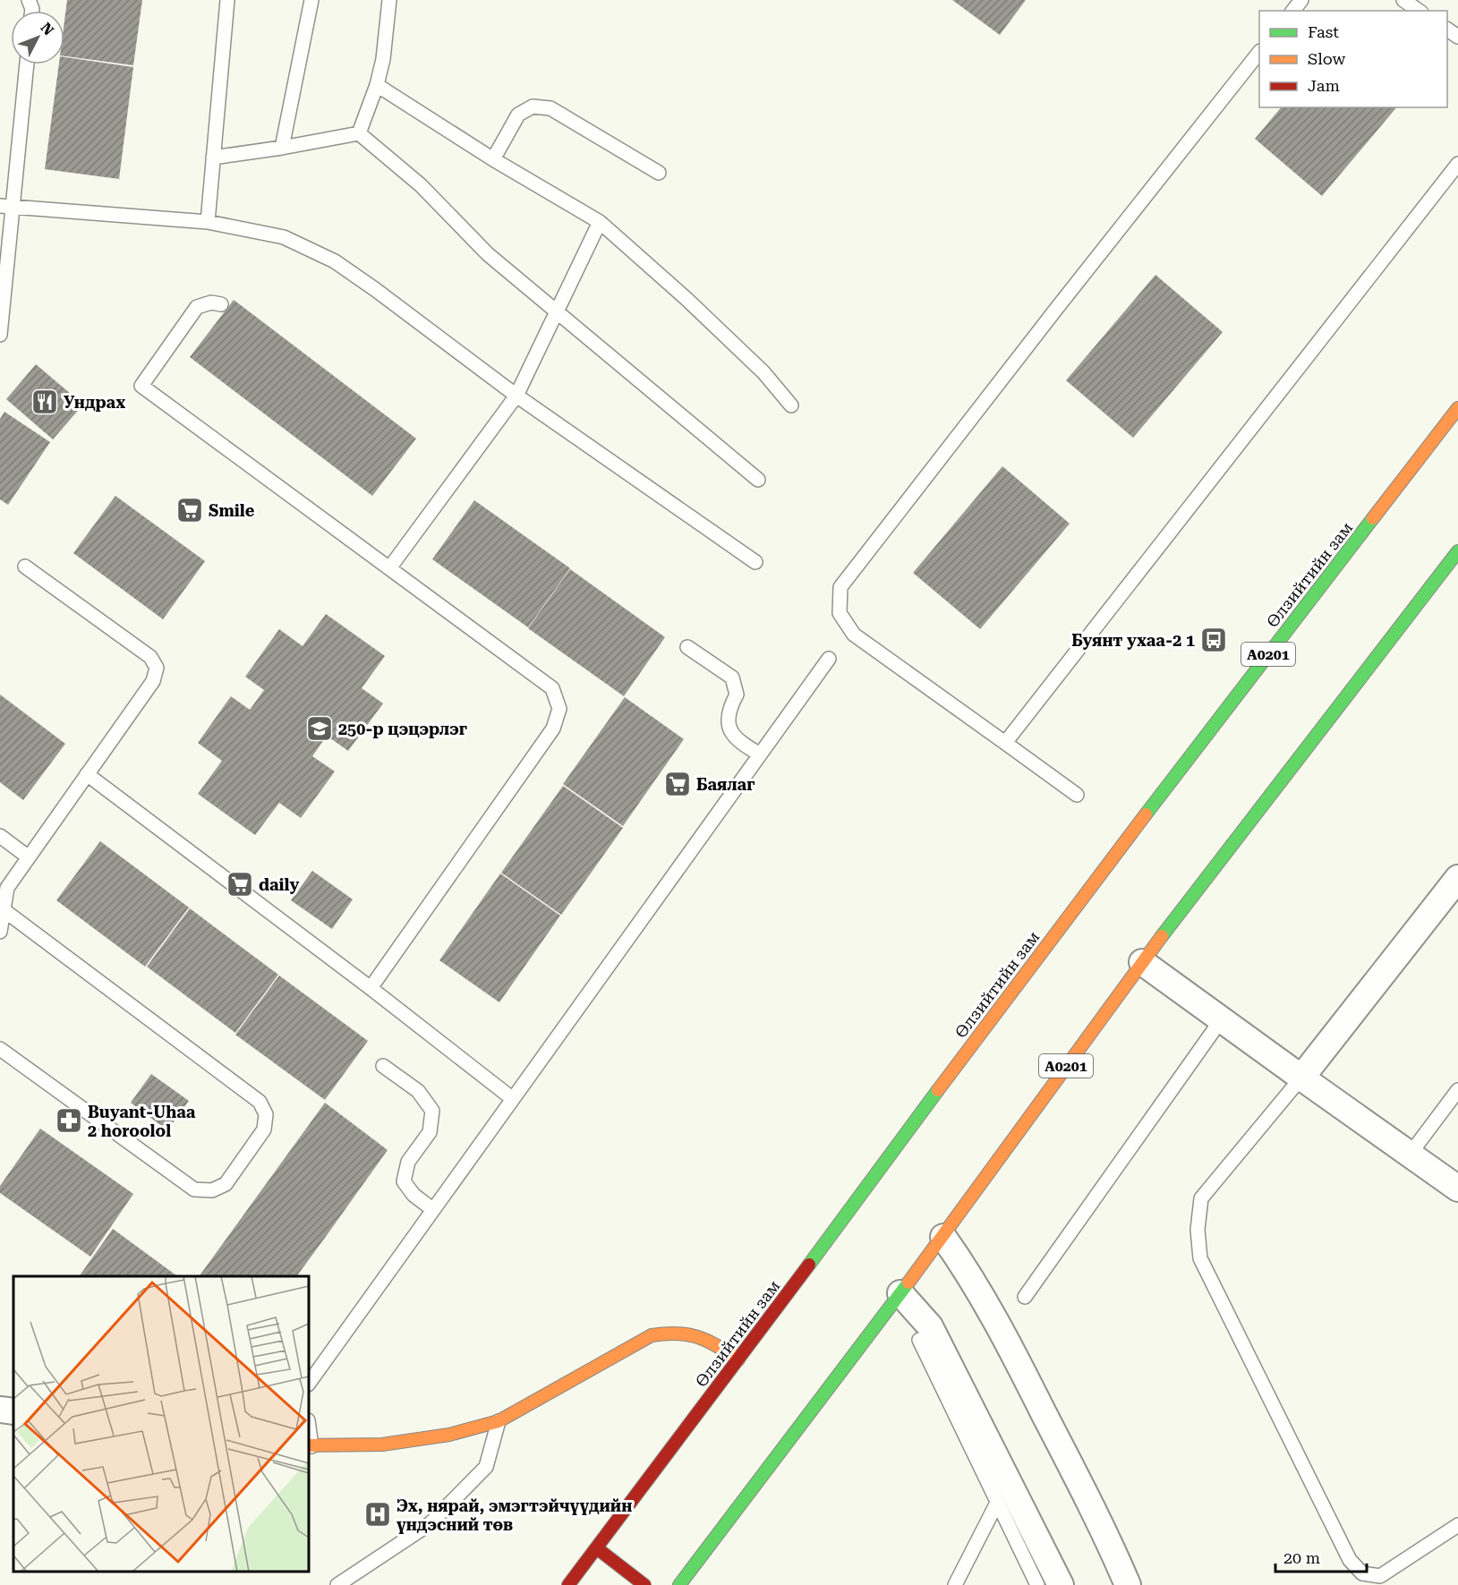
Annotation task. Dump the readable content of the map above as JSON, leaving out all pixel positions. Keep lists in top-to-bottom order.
{
  "streets": {
    "main road": ["Өлзийтийн зам", "A0201"]
  },
  "places": {
    "restaurant": ["Ундрах"],
    "supermarket": ["Smile", "Баялаг", "daily"],
    "bus stop": ["Буянт ухаа-2 1"],
    "school or university": ["250-р цэцэрлэг"],
    "pharmacy": ["Buyant-Uhaa 2 horoolol"],
    "hospital": ["Эх, нярай, эмэгтэйчүүдийн үндэсний төв"]
  },
  "legend": ["Fast", "Slow", "Jam"],
  "scale_bar": "20 m",
  "north": "top right"
}
